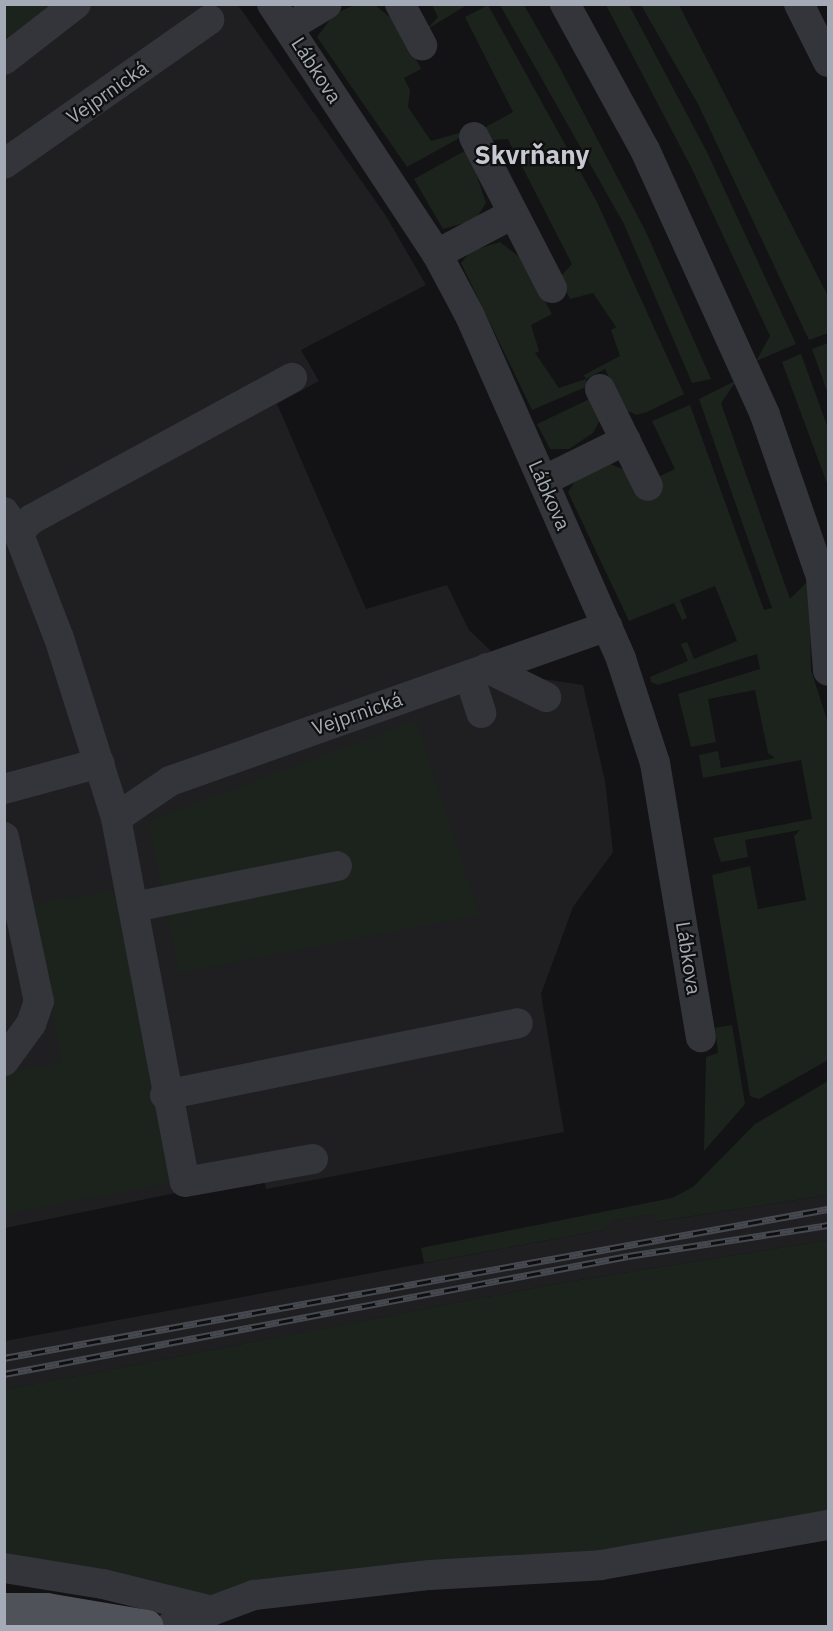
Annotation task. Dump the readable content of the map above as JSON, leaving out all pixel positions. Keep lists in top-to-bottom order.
{
  "streets": {
    "street": ["Lábkova", "Vejprnická"]
  },
  "crossings": [
    ["Lábkova", "Vejprnická"]
  ],
  "districts": ["Skvrňany"]
}
